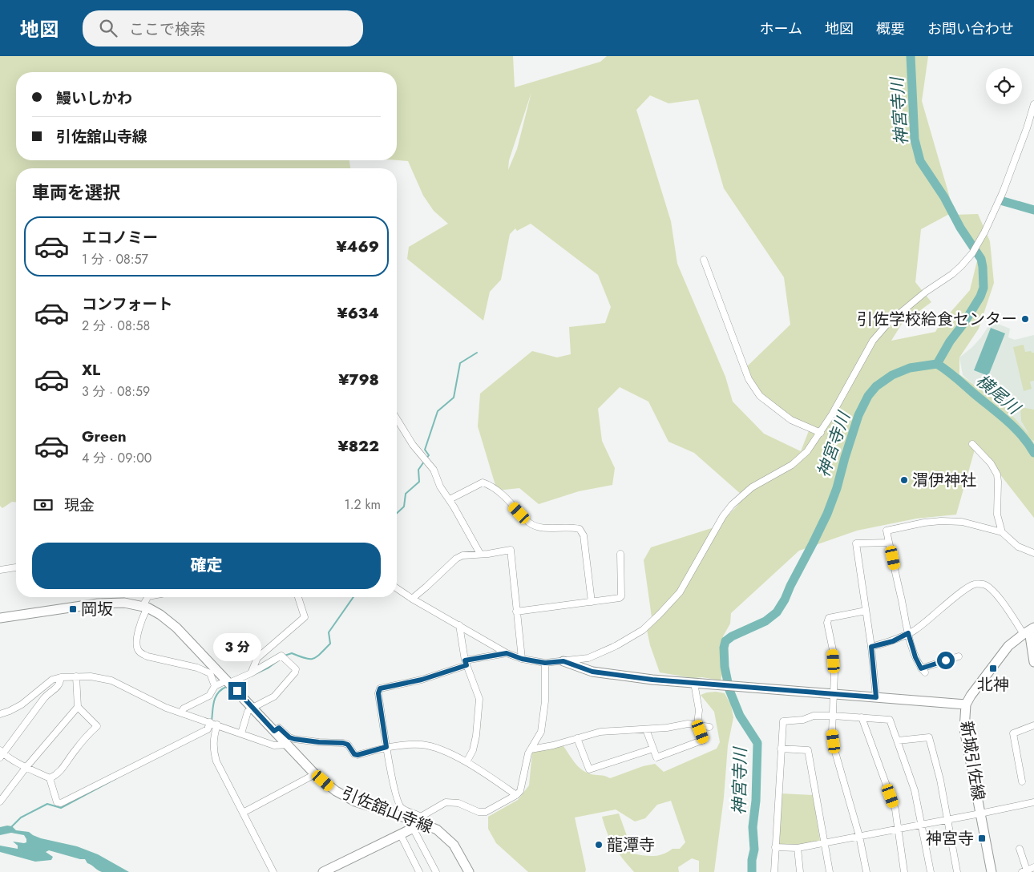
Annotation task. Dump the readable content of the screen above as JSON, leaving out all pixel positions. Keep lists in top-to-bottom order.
{
  "streets": {
    "main road": ["新城引佐線", "引佐舘山寺線"]
  },
  "water": ["神宮寺川", "横尾川"],
  "places": {
    "other": ["引佐学校給食センター", "渭伊神社", "龍潭寺"],
    "transit": ["岡坂", "北神", "神宮寺"]
  },
  "page": {
    "header": "地図",
    "search": "ここで検索",
    "nav": [
      "ホーム",
      "地図",
      "概要",
      "お問い合わせ"
    ],
    "banner": ["鰻いしかわ", "引佐舘山寺線"],
    "heading": "車両を選択",
    "list": [
      {
        "name": "エコノミー",
        "note": "1 分 · 08:57",
        "value": "¥469"
      },
      {
        "name": "コンフォート",
        "note": "2 分 · 08:58",
        "value": "¥634"
      },
      {
        "name": "XL",
        "note": "3 分 · 08:59",
        "value": "¥798"
      },
      {
        "name": "Green",
        "note": "4 分 · 09:00",
        "value": "¥822"
      }
    ],
    "pay": ["現金", "1.2 km"],
    "buttons": "確定",
    "bubble": "3 分"
  }
}
